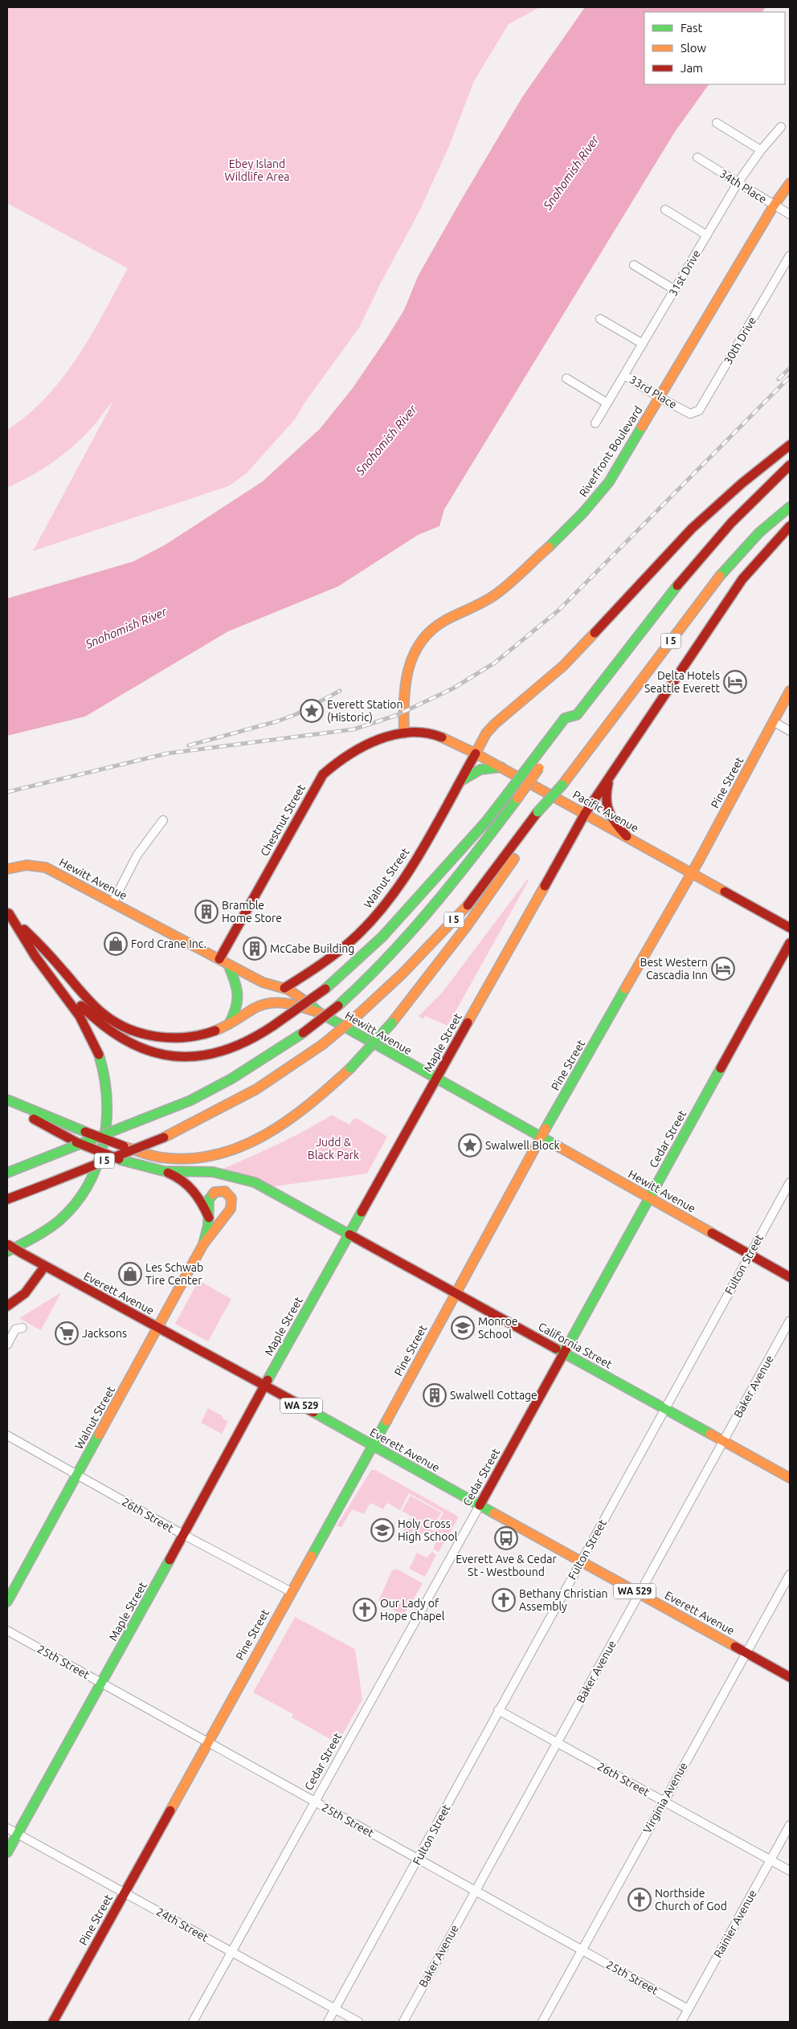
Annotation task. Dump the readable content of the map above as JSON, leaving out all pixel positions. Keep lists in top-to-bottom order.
{
  "streets": {
    "main road": [
      "Riverfront Boulevard",
      "I 5",
      "Pine Street",
      "Pacific Avenue",
      "Chestnut Street",
      "Walnut Street",
      "Hewitt Avenue",
      "Maple Street",
      "Cedar Street",
      "Everett Avenue",
      "California Street",
      "WA 529"
    ],
    "street": [
      "34th Place",
      "31st Drive",
      "30th Drive",
      "33rd Place",
      "Fulton Street",
      "Baker Avenue",
      "26th Street",
      "25th Street",
      "Virginia Avenue",
      "Rainier Avenue",
      "24th Street"
    ]
  },
  "crossings": [
    ["34th Place", "31st Drive"],
    ["34th Place", "Riverfront Boulevard"],
    ["31st Drive", "33rd Place"],
    ["30th Drive", "33rd Place"],
    ["33rd Place", "Riverfront Boulevard"],
    ["Riverfront Boulevard", "Pacific Avenue"],
    ["Riverfront Boulevard", "Chestnut Street"],
    ["Pine Street", "Pacific Avenue"],
    ["Pine Street", "Hewitt Avenue"],
    ["Pine Street", "Everett Avenue"],
    ["Pine Street", "California Street"],
    ["Pine Street", "26th Street"],
    ["Pine Street", "25th Street"],
    ["Pine Street", "24th Street"],
    ["Pacific Avenue", "Chestnut Street"],
    ["Pacific Avenue", "Walnut Street"],
    ["Pacific Avenue", "Maple Street"],
    ["Chestnut Street", "Hewitt Avenue"],
    ["Walnut Street", "Hewitt Avenue"],
    ["Walnut Street", "Everett Avenue"],
    ["Walnut Street", "26th Street"],
    ["Hewitt Avenue", "Maple Street"],
    ["Hewitt Avenue", "Cedar Street"],
    ["Hewitt Avenue", "Fulton Street"],
    ["Maple Street", "Everett Avenue"],
    ["Maple Street", "California Street"],
    ["Maple Street", "26th Street"],
    ["Maple Street", "25th Street"],
    ["Maple Street", "24th Street"],
    ["Cedar Street", "Everett Avenue"],
    ["Cedar Street", "California Street"],
    ["Cedar Street", "25th Street"],
    ["Cedar Street", "24th Street"],
    ["Fulton Street", "Everett Avenue"],
    ["Fulton Street", "California Street"],
    ["Fulton Street", "26th Street"],
    ["Fulton Street", "25th Street"],
    ["Fulton Street", "24th Street"],
    ["Everett Avenue", "Baker Avenue"],
    ["Everett Avenue", "Virginia Avenue"],
    ["California Street", "Baker Avenue"],
    ["Baker Avenue", "26th Street"],
    ["Baker Avenue", "25th Street"],
    ["26th Street", "Virginia Avenue"],
    ["26th Street", "Rainier Avenue"],
    ["25th Street", "Virginia Avenue"],
    ["25th Street", "Rainier Avenue"]
  ],
  "water": ["Snohomish River"],
  "parks": ["Ebey Island Wildlife Area", "Judd & Black Park"],
  "places": {
    "hotel": ["Delta Hotels Seattle Everett", "Best Western Cascadia Inn"],
    "place": ["Everett Station (Historic)", "Swalwell Block"],
    "building": ["Bramble Home Store", "McCabe Building", "Swalwell Cottage"],
    "shop": ["Ford Crane Inc.", "Les Schwab Tire Center"],
    "school or university": ["Monroe School", "Holy Cross High School"],
    "supermarket": ["Jacksons"],
    "bus stop": ["Everett Ave & Cedar St - Westbound"],
    "church": ["Bethany Christian Assembly", "Our Lady of Hope Chapel", "Northside Church of God"]
  },
  "legend": ["Fast", "Slow", "Jam"]
}
